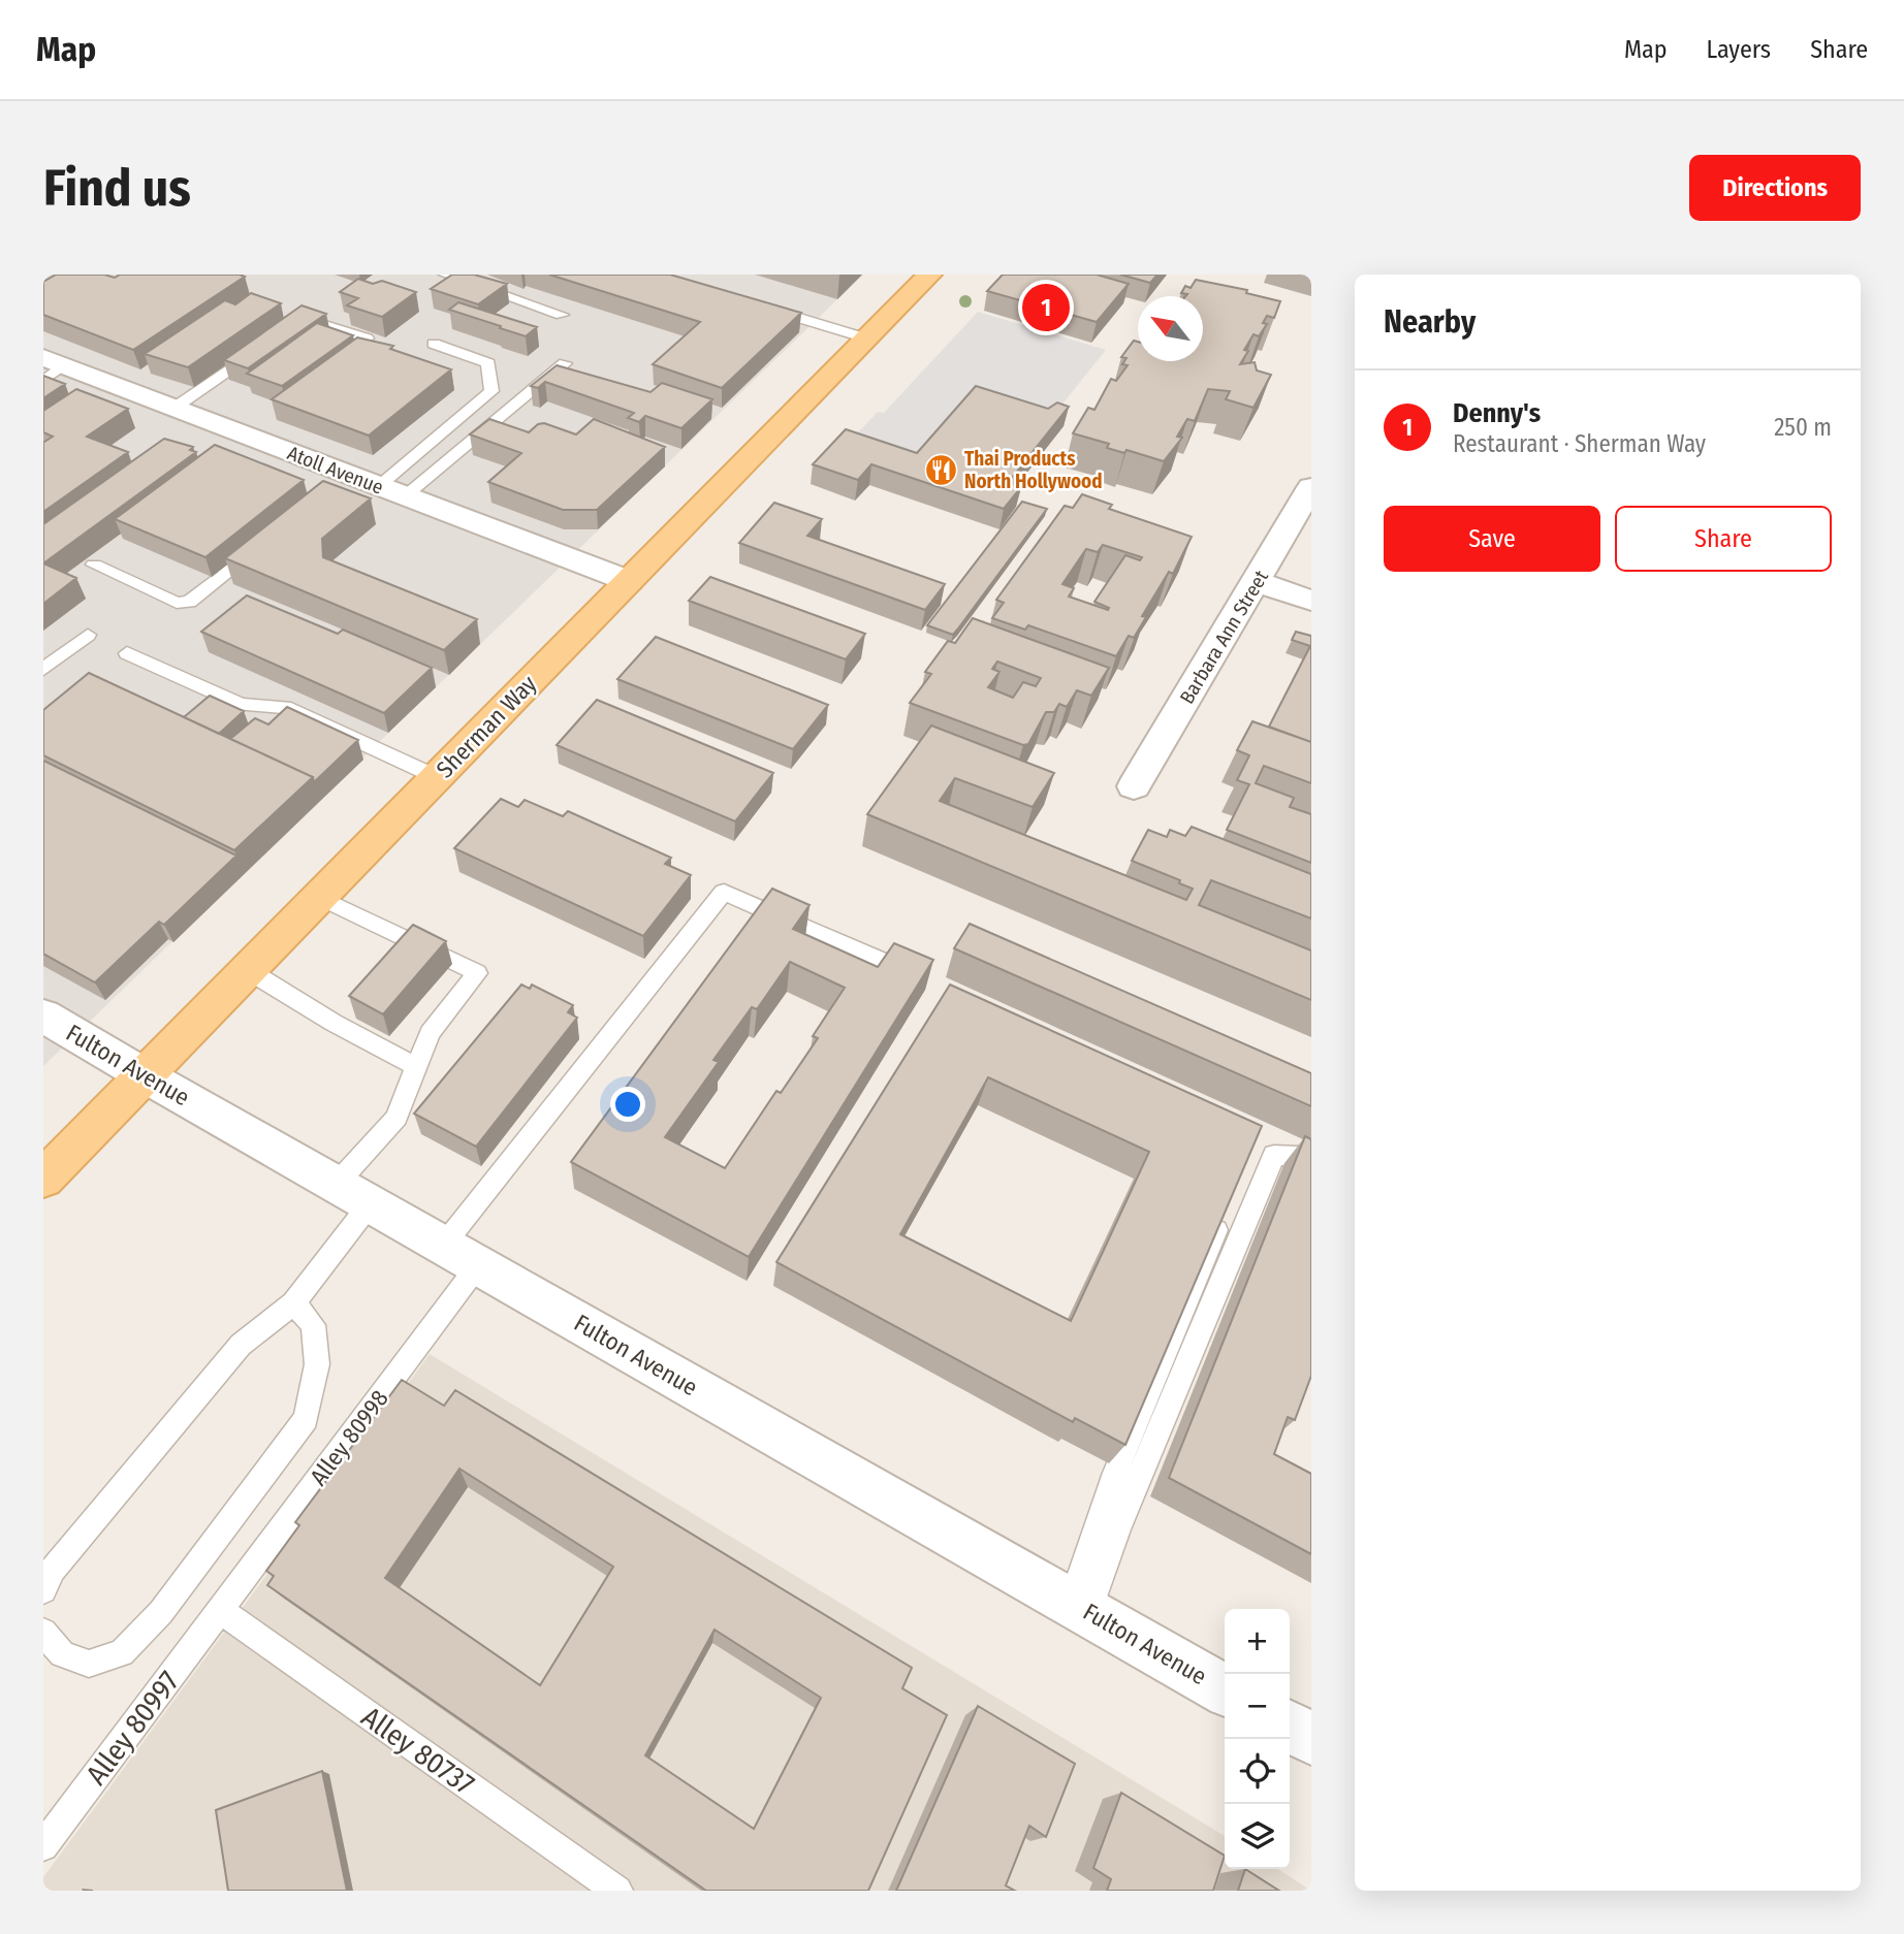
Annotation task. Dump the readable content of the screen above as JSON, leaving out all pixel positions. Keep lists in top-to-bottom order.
{
  "streets": {
    "main road": ["Sherman Way"],
    "street": ["Atoll Avenue", "Barbara Ann Street", "Fulton Avenue"],
    "lane": ["Alley 80998", "Alley 80997", "Alley 80737"]
  },
  "crossings": [
    ["Atoll Avenue", "Sherman Way"],
    ["Sherman Way", "Fulton Avenue"],
    ["Fulton Avenue", "Alley 80998"],
    ["Alley 80998", "Alley 80997"],
    ["Alley 80998", "Alley 80737"],
    ["Alley 80997", "Alley 80737"]
  ],
  "places": {
    "restaurant": ["Thai Products North Hollywood"]
  },
  "north": "top left",
  "page": {
    "header": "Map",
    "nav": ["Map", "Layers", "Share"],
    "buttons": [
      "Directions",
      ["Save", "Share"]
    ],
    "title": "Find us",
    "heading": "Nearby",
    "pins": "1",
    "list": [
      {
        "mark": "1",
        "name": "Denny's",
        "note": "Restaurant · Sherman Way",
        "value": "250 m"
      }
    ],
    "map_buttons": ["+", "−"]
  }
}
